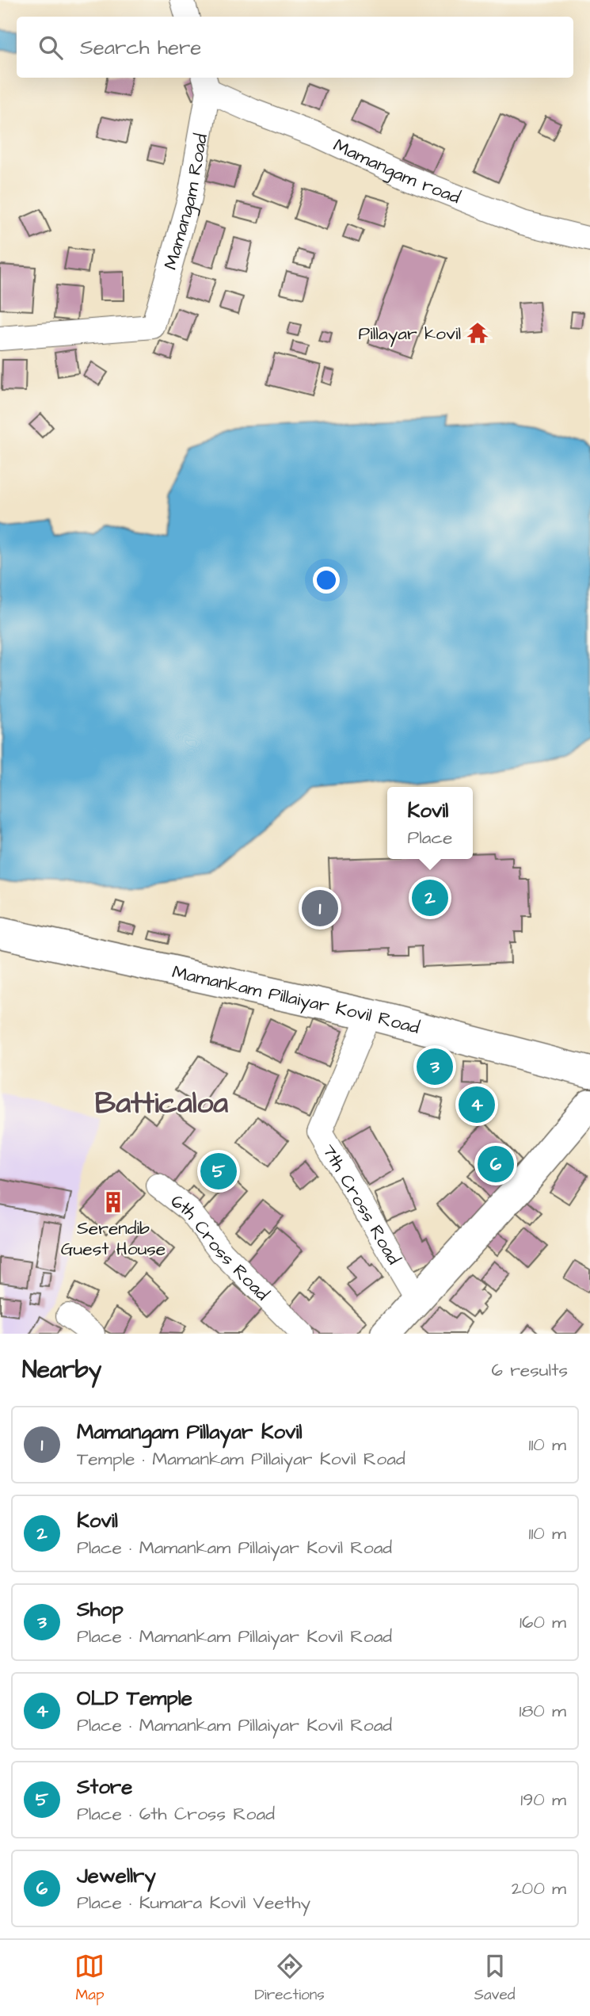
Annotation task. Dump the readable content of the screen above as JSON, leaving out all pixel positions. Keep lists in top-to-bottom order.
{
  "streets": {
    "main road": ["Mamankam Pillaiyar Kovil Road"],
    "street": [
      "Mamangam road",
      "Mamangam Road",
      "7th Cross Road",
      "6th Cross Road"
    ]
  },
  "crossings": [
    ["Mamangam road", "Mamangam Road"],
    ["Mamankam Pillaiyar Kovil Road", "7th Cross Road"]
  ],
  "districts": ["Batticaloa"],
  "places": {
    "temple": ["Pillayar kovil"],
    "building": ["Serendib Guest House"]
  },
  "page": {
    "search": "Search here",
    "popup": ["Kovil", "Place"],
    "pins": [
      "2",
      "1",
      "3",
      "4",
      "6",
      "5"
    ],
    "heading": ["Nearby", "6 results"],
    "list": [
      {
        "mark": "1",
        "name": "Mamangam Pillayar Kovil",
        "note": "Temple · Mamankam Pillaiyar Kovil Road",
        "value": "110 m"
      },
      {
        "mark": "2",
        "name": "Kovil",
        "note": "Place · Mamankam Pillaiyar Kovil Road",
        "value": "110 m"
      },
      {
        "mark": "3",
        "name": "Shop",
        "note": "Place · Mamankam Pillaiyar Kovil Road",
        "value": "160 m"
      },
      {
        "mark": "4",
        "name": "OLD Temple",
        "note": "Place · Mamankam Pillaiyar Kovil Road",
        "value": "180 m"
      },
      {
        "mark": "5",
        "name": "Store",
        "note": "Place · 6th Cross Road",
        "value": "190 m"
      },
      {
        "mark": "6",
        "name": "Jewellry",
        "note": "Place · Kumara Kovil Veethy",
        "value": "200 m"
      }
    ],
    "nav": ["Map", "Directions", "Saved"]
  }
}
